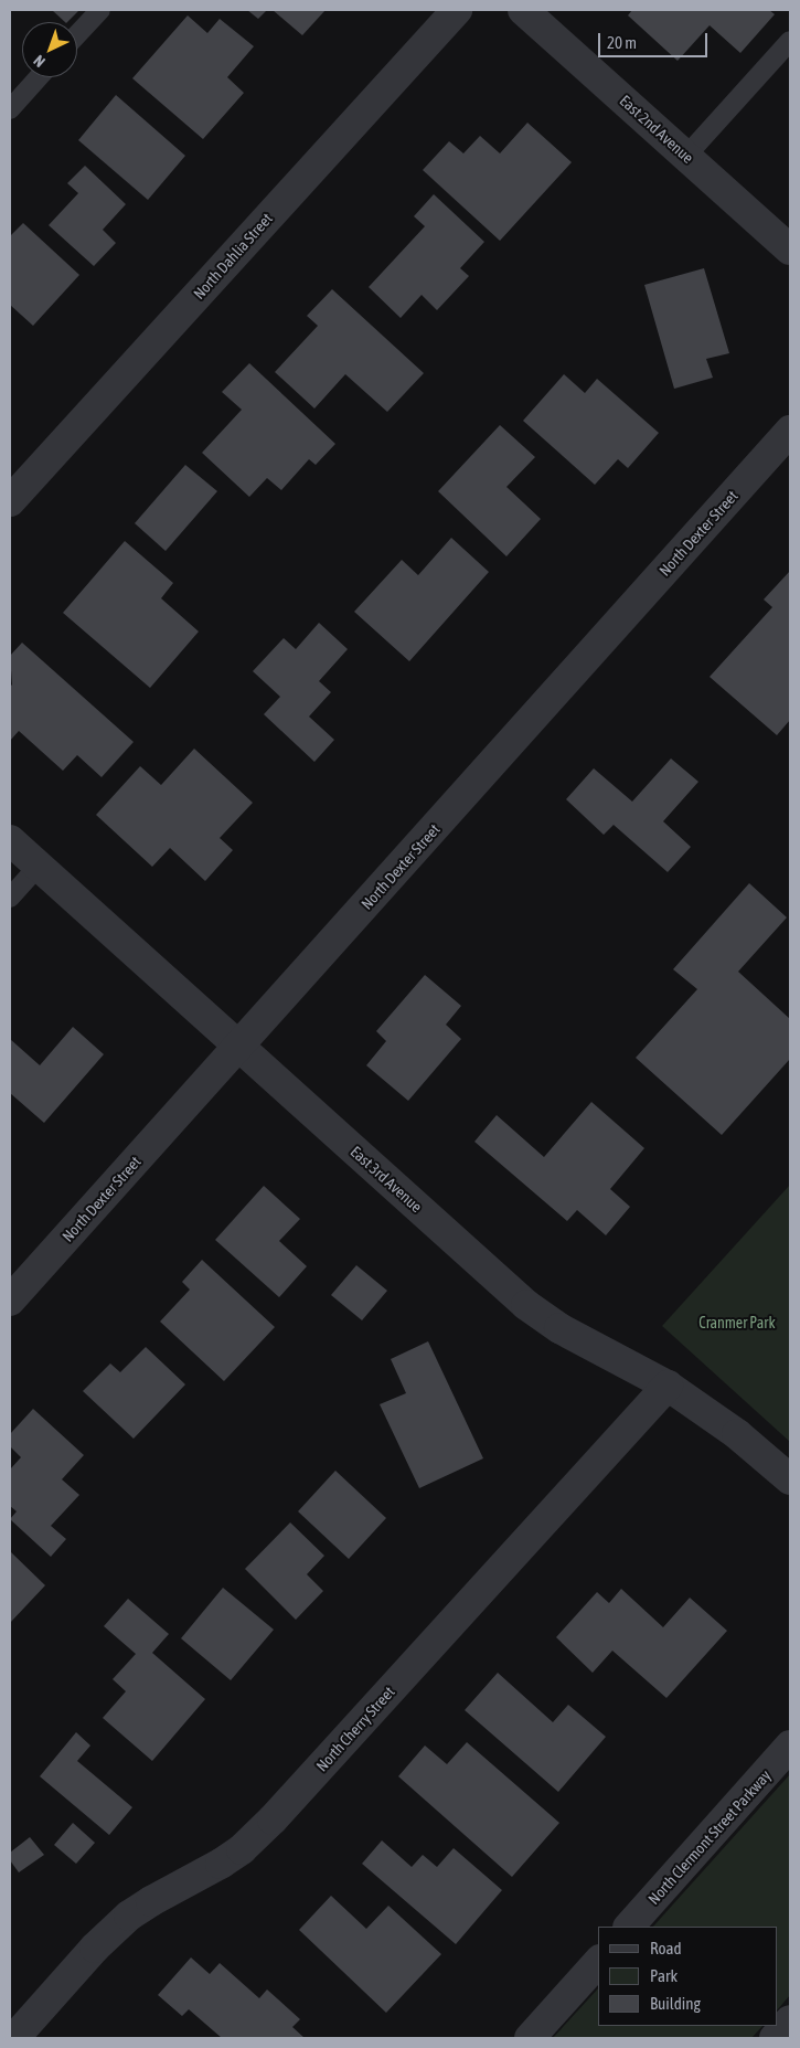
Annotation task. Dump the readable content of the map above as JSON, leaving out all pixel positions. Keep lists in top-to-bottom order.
{
  "streets": {
    "street": [
      "East 2nd Avenue",
      "North Dahlia Street",
      "North Dexter Street",
      "East 3rd Avenue",
      "North Cherry Street",
      "North Clermont Street Parkway"
    ]
  },
  "crossings": [
    ["North Dexter Street", "East 3rd Avenue"],
    ["East 3rd Avenue", "North Cherry Street"]
  ],
  "parks": ["Cranmer Park"],
  "legend": ["Road", "Park", "Building"],
  "scale_bar": "20 m",
  "north": "bottom left"
}
